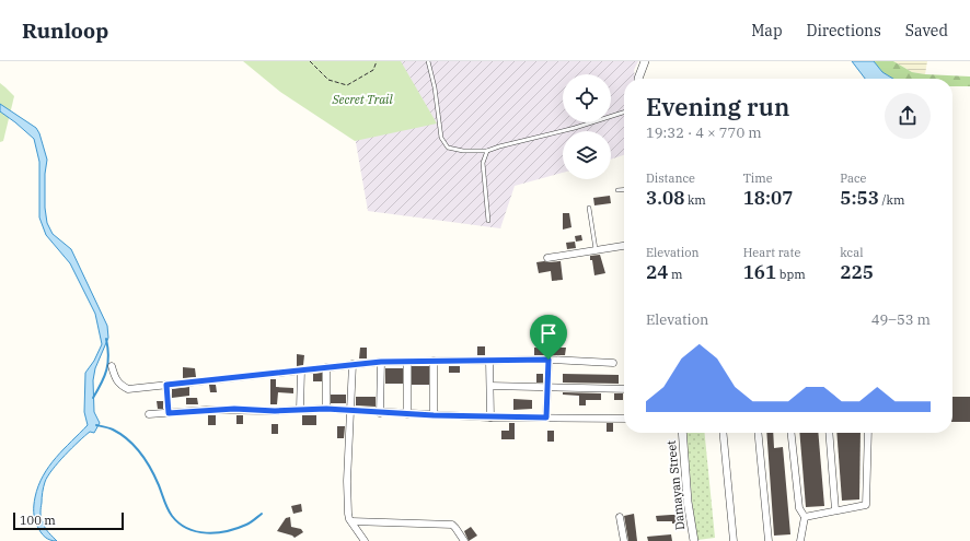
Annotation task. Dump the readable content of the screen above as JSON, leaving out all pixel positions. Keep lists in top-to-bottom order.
{
  "streets": {
    "street": ["Damayan Street"]
  },
  "parks": ["Secret Trail"],
  "scale_bar": "100 m",
  "page": {
    "header": "Runloop",
    "nav": ["Map", "Directions", "Saved"],
    "heading": ["Evening run", "19:32 · 4 × 770 m"],
    "stats": [
      ["Distance", "3.08 km"],
      ["Time", "18:07"],
      ["Pace", "5:53 /km"],
      ["Elevation", "24 m"],
      ["Heart rate", "161 bpm"],
      ["kcal", "225"]
    ],
    "chart": ["Elevation", "49–53 m"],
    "scale": "100 m"
  }
}
